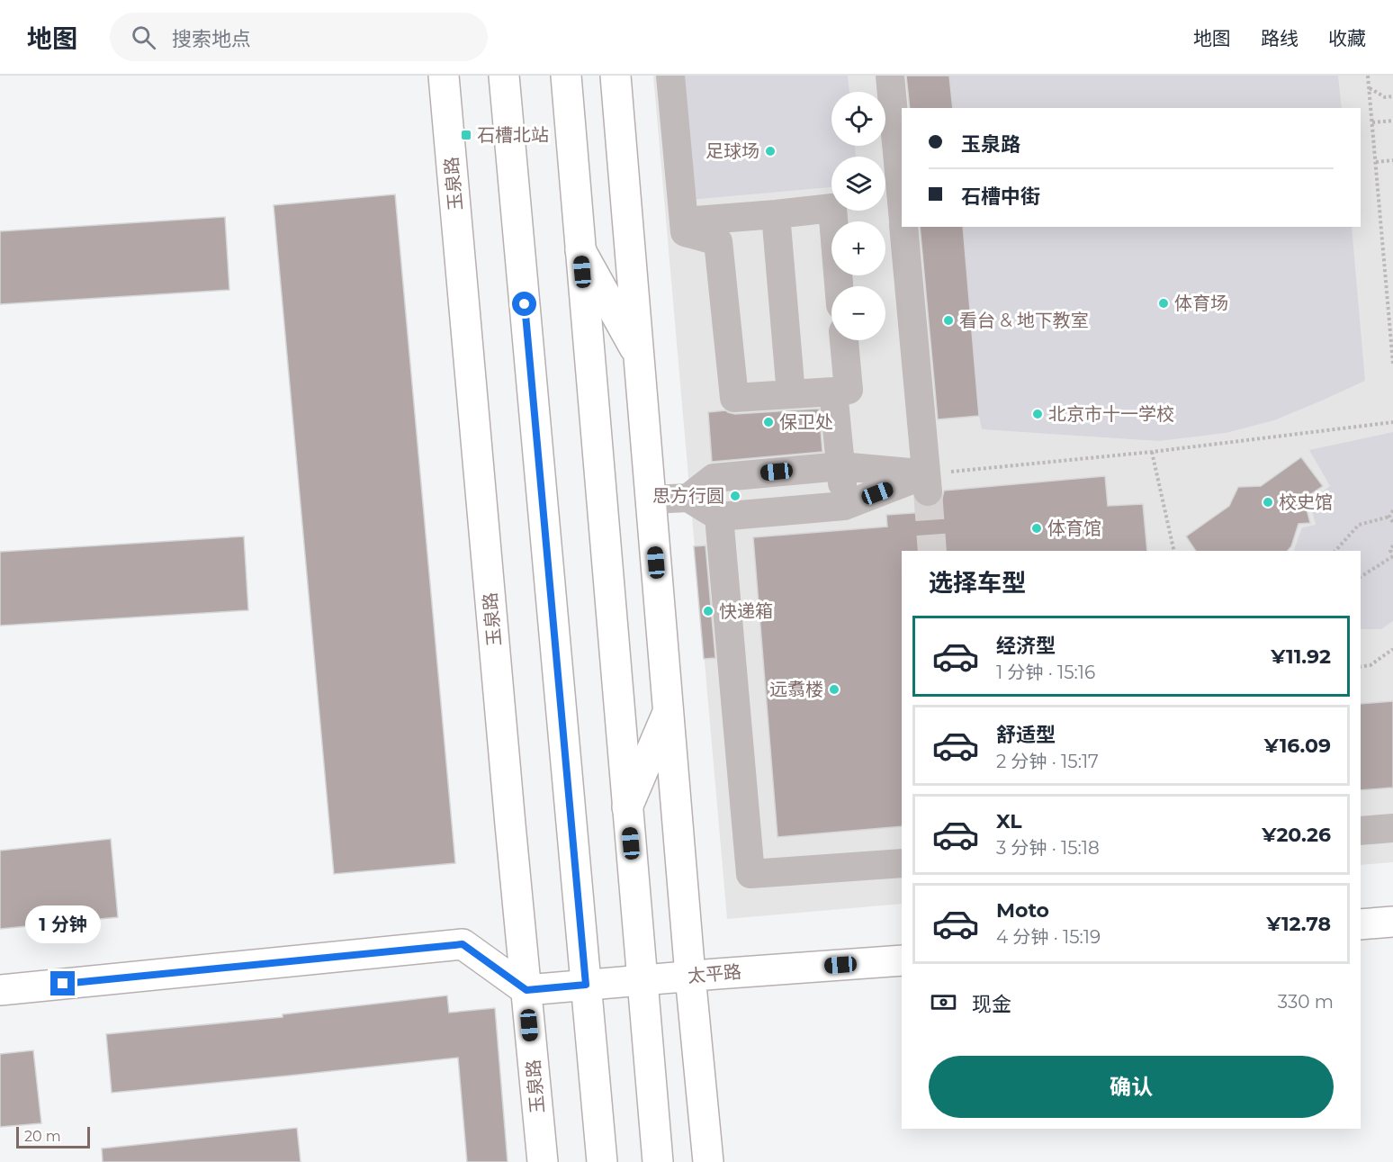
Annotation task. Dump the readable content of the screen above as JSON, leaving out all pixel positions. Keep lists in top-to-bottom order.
{
  "streets": {
    "street": ["玉泉路", "太平路"]
  },
  "crossings": [
    ["玉泉路", "太平路"]
  ],
  "places": {
    "transit": ["石槽北站"],
    "other": [
      "足球场",
      "体育场",
      "看台 & 地下教室",
      "北京市十一学校",
      "保卫处",
      "思方行圆",
      "校史馆",
      "体育馆",
      "快递箱",
      "远翥楼"
    ]
  },
  "scale_bar": "20 m",
  "page": {
    "header": "地图",
    "search": "搜索地点",
    "nav": ["地图", "路线", "收藏"],
    "map_buttons": ["+", "−"],
    "banner": ["玉泉路", "石槽中街"],
    "heading": "选择车型",
    "list": [
      {
        "name": "经济型",
        "note": "1 分钟 · 15:16",
        "value": "¥11.92"
      },
      {
        "name": "舒适型",
        "note": "2 分钟 · 15:17",
        "value": "¥16.09"
      },
      {
        "name": "XL",
        "note": "3 分钟 · 15:18",
        "value": "¥20.26"
      },
      {
        "name": "Moto",
        "note": "4 分钟 · 15:19",
        "value": "¥12.78"
      }
    ],
    "bubble": "1 分钟",
    "pay": ["现金", "330 m"],
    "buttons": "确认",
    "scale": "20 m"
  }
}
